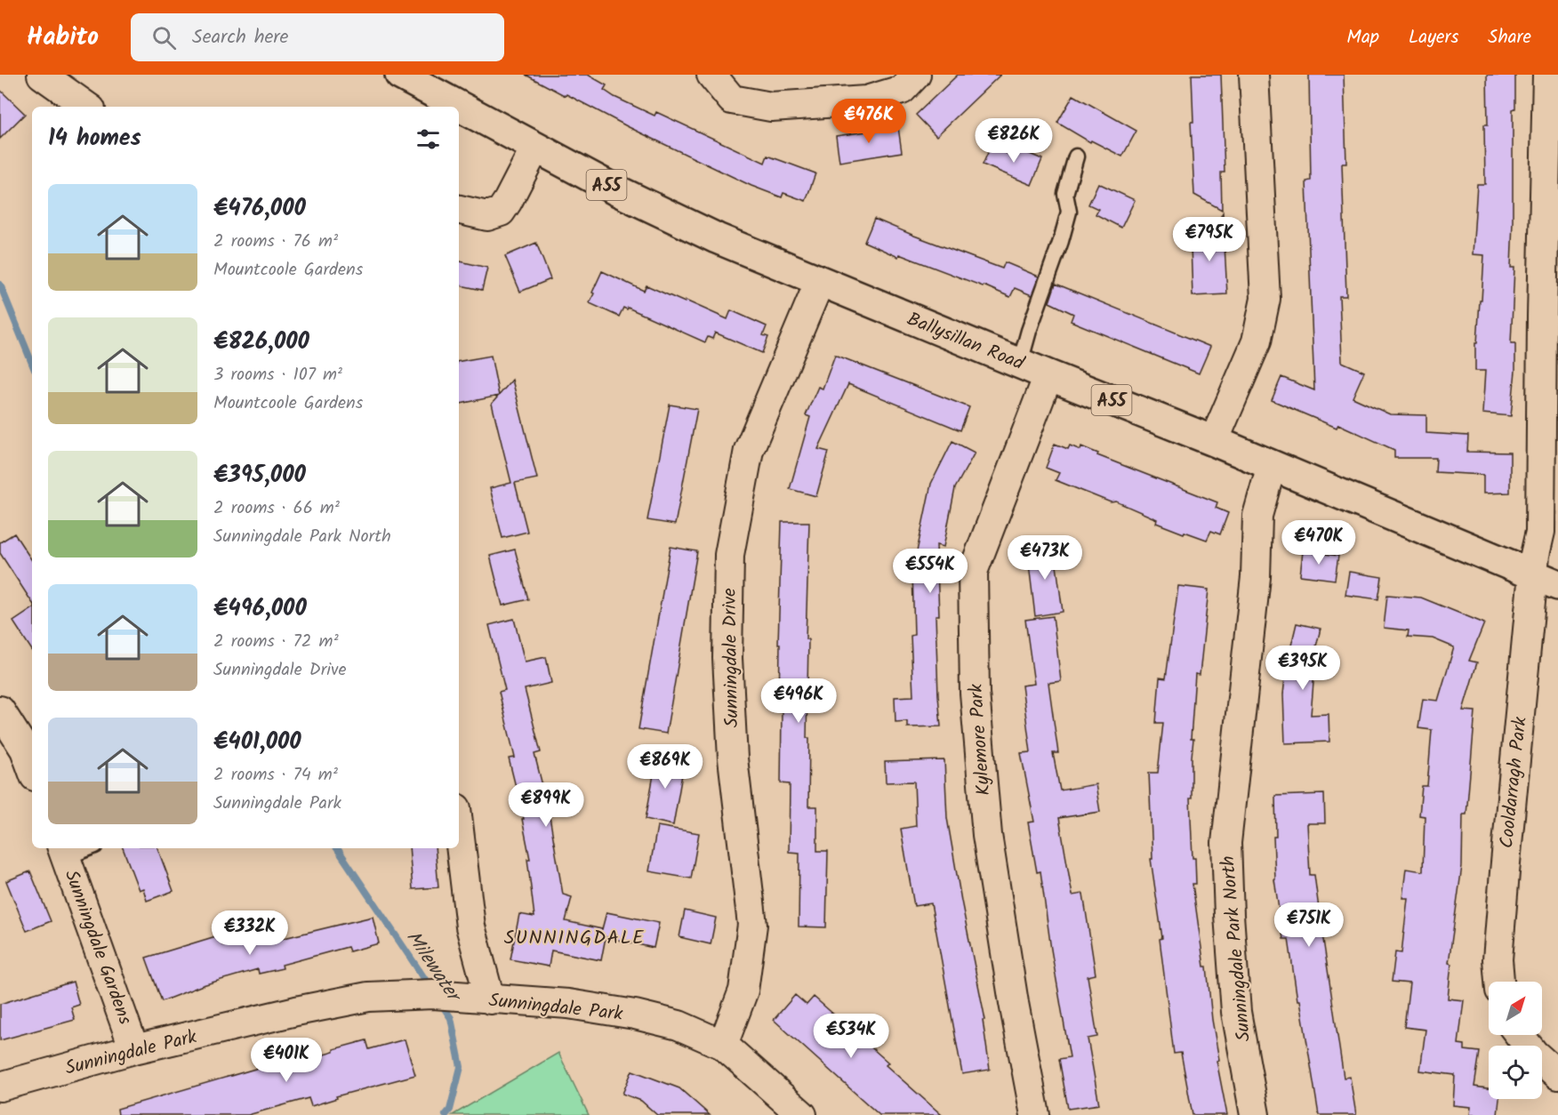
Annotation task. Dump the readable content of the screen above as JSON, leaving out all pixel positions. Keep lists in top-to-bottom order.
{
  "streets": {
    "highway": ["A55", "Ballysillan Road"],
    "street": [
      "Sunningdale Drive",
      "Kylemore Park",
      "Cooldarragh Park",
      "Sunningdale Gardens",
      "Sunningdale Park North",
      "Sunningdale Park"
    ]
  },
  "crossings": [
    ["Ballysillan Road", "Sunningdale Drive"],
    ["Ballysillan Road", "Kylemore Park"],
    ["Ballysillan Road", "Cooldarragh Park"],
    ["Ballysillan Road", "Sunningdale Park North"],
    ["Sunningdale Drive", "Sunningdale Park"],
    ["Sunningdale Gardens", "Sunningdale Park"]
  ],
  "districts": ["SUNNINGDALE"],
  "water": ["Milewater"],
  "north": "top right",
  "page": {
    "header": "Habito",
    "search": "Search here",
    "nav": ["Map", "Layers", "Share"],
    "price": [
      "€476K",
      "€826K",
      "€795K",
      "€470K",
      "€473K",
      "€554K",
      "€395K",
      "€496K",
      "€869K",
      "€899K",
      "€751K",
      "€332K",
      "€534K",
      "€401K"
    ],
    "heading": "14 homes",
    "list": [
      {
        "name": "€476,000",
        "note": "2 rooms · 76 m² · Mountcoole Gardens"
      },
      {
        "name": "€826,000",
        "note": "3 rooms · 107 m² · Mountcoole Gardens"
      },
      {
        "name": "€395,000",
        "note": "2 rooms · 66 m² · Sunningdale Park North"
      },
      {
        "name": "€496,000",
        "note": "2 rooms · 72 m² · Sunningdale Drive"
      },
      {
        "name": "€401,000",
        "note": "2 rooms · 74 m² · Sunningdale Park"
      }
    ]
  }
}
